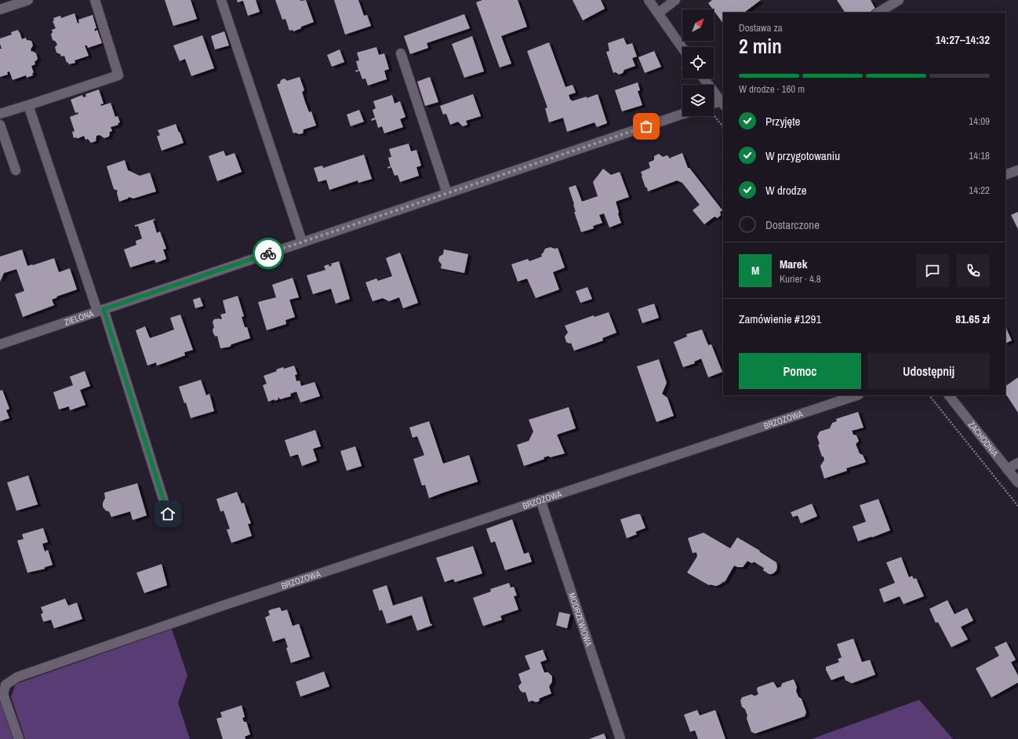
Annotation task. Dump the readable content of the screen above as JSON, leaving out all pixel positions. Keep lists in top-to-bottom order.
{
  "streets": {
    "street": [
      "ZIELONA",
      "BRZOZOWA",
      "ZACHODNIA",
      "MODRZEWIOWA"
    ]
  },
  "crossings": [
    ["BRZOZOWA", "MODRZEWIOWA"]
  ],
  "north": "top right",
  "page": {
    "heading": ["2 min", "Dostawa za", "14:27–14:32"],
    "panel": [
      "Marek",
      "Kurier · 4.8",
      "Zamówienie #1291",
      "81.65 zł"
    ],
    "bar": "W drodze · 160 m",
    "list": [
      ["Przyjęte", "14:09"],
      ["W przygotowaniu", "14:18"],
      ["W drodze", "14:22"],
      "Dostarczone"
    ],
    "round": "M",
    "buttons": ["Pomoc", "Udostępnij"]
  }
}
